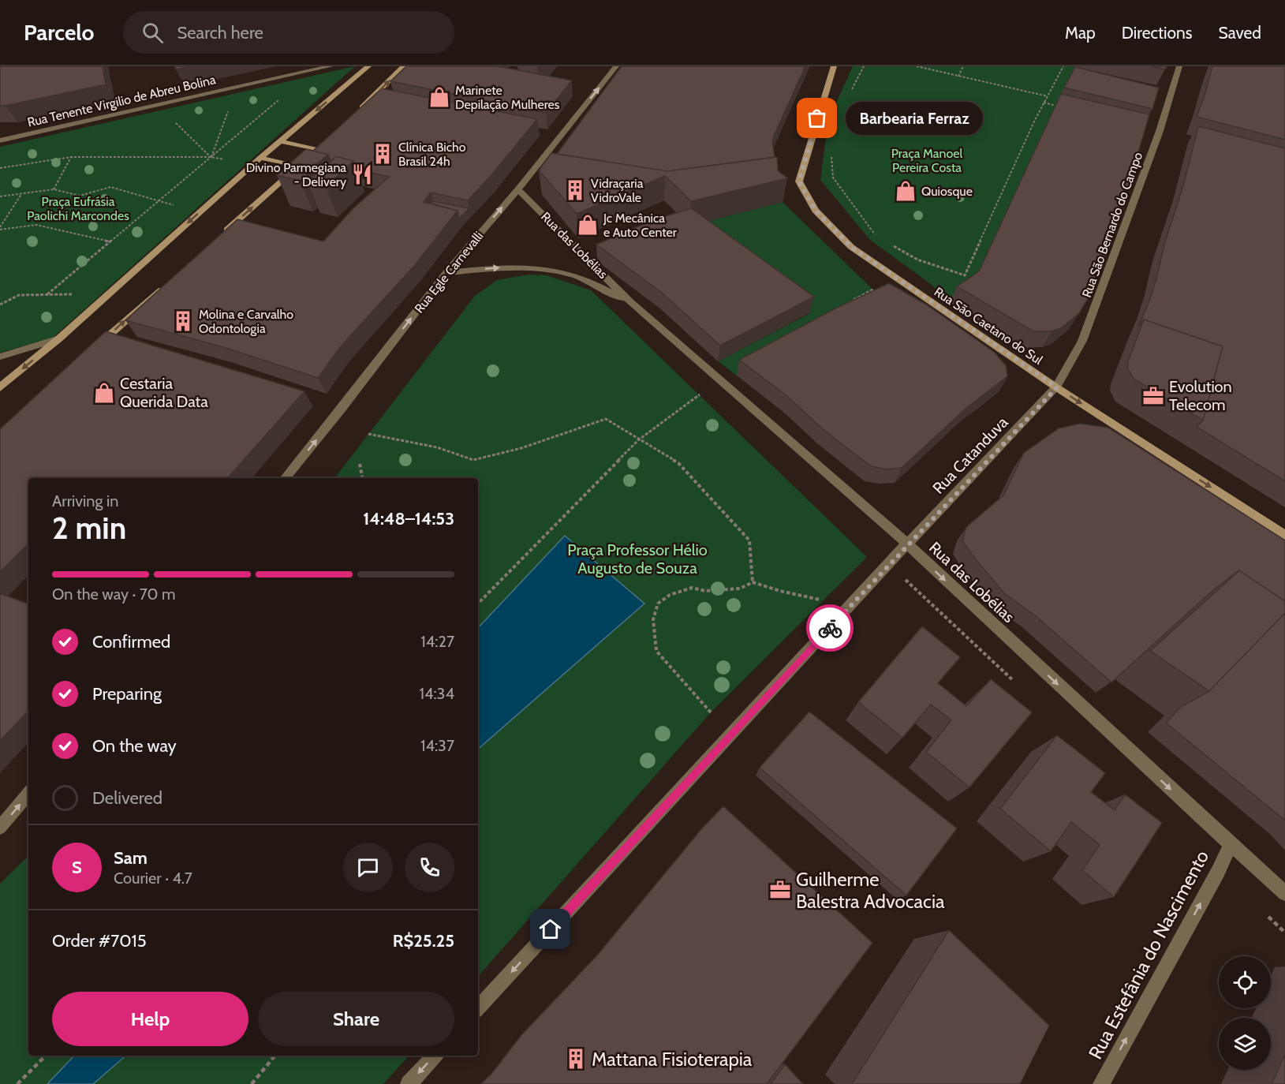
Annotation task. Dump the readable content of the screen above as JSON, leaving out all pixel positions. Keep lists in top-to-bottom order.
{
  "streets": {
    "main road": ["Rua São Caetano do Sul"],
    "street": [
      "Rua Tenente Virgilio de Abreu Bolina",
      "Rua São Bernardo do Campo",
      "Rua das Lobélias",
      "Rua Egle Carnevalli",
      "Rua Catanduva",
      "Rua Estefânia do Nascimento"
    ]
  },
  "crossings": [
    ["Rua São Bernardo do Campo", "Rua São Caetano do Sul"],
    ["Rua São Bernardo do Campo", "Rua Catanduva"],
    ["Rua das Lobélias", "Rua Egle Carnevalli"],
    ["Rua das Lobélias", "Rua Catanduva"],
    ["Rua das Lobélias", "Rua Estefânia do Nascimento"],
    ["Rua São Caetano do Sul", "Rua Catanduva"]
  ],
  "one_way": [
    "Rua das Lobélias",
    "Rua Egle Carnevalli",
    "Rua São Caetano do Sul",
    "Rua Catanduva",
    "Rua Estefânia do Nascimento"
  ],
  "parks": ["Praça Manoel Pereira Costa", "Praça Eufrásia Paolichi Marcondes", "Praça Professor Hélio Augusto de Souza"],
  "places": {
    "shop": [
      "Marinete Depilação Mulheres",
      "Quiosque",
      "Jc Mecânica e Auto Center",
      "Cestaria Querida Data"
    ],
    "other": ["Barbearia Ferraz"],
    "building": [
      "Clínica Bicho Brasil 24h",
      "Vidraçaria VidroVale",
      "Molina e Carvalho Odontologia",
      "Mattana Fisioterapia"
    ],
    "restaurant": ["Divino Parmegiana - Delivery"],
    "office": ["Evolution Telecom", "Guilherme Balestra Advocacia"]
  },
  "page": {
    "header": "Parcelo",
    "search": "Search here",
    "nav": ["Map", "Directions", "Saved"],
    "bubble": "Barbearia Ferraz",
    "heading": ["2 min", "Arriving in", "14:48–14:53"],
    "panel": [
      "Sam",
      "Courier · 4.7",
      "Order #7015",
      "R$25.25"
    ],
    "bar": "On the way · 70 m",
    "list": [
      ["Confirmed", "14:27"],
      ["Preparing", "14:34"],
      ["On the way", "14:37"],
      "Delivered"
    ],
    "round": "S",
    "buttons": ["Help", "Share"]
  }
}
